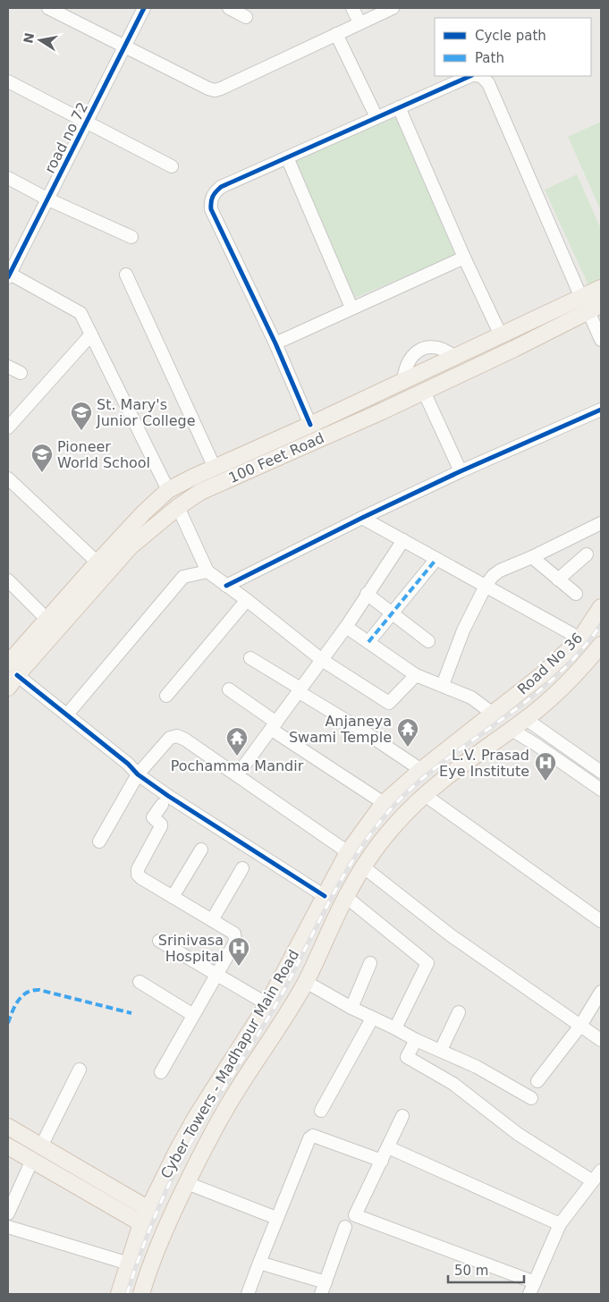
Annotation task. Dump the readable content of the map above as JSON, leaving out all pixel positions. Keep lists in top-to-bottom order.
{
  "streets": {
    "main road": ["100 Feet Road", "Road No 36", "Cyber Towers - Madhapur Main Road"],
    "street": ["road no 72"]
  },
  "crossings": [
    ["Road No 36", "Cyber Towers - Madhapur Main Road"]
  ],
  "places": {
    "school or university": ["St. Mary's Junior College", "Pioneer World School"],
    "temple": ["Anjaneya Swami Temple", "Pochamma Mandir"],
    "hospital": ["L.V. Prasad Eye Institute", "Srinivasa Hospital"]
  },
  "legend": ["Cycle path", "Path"],
  "scale_bar": "50 m",
  "north": "left"
}
